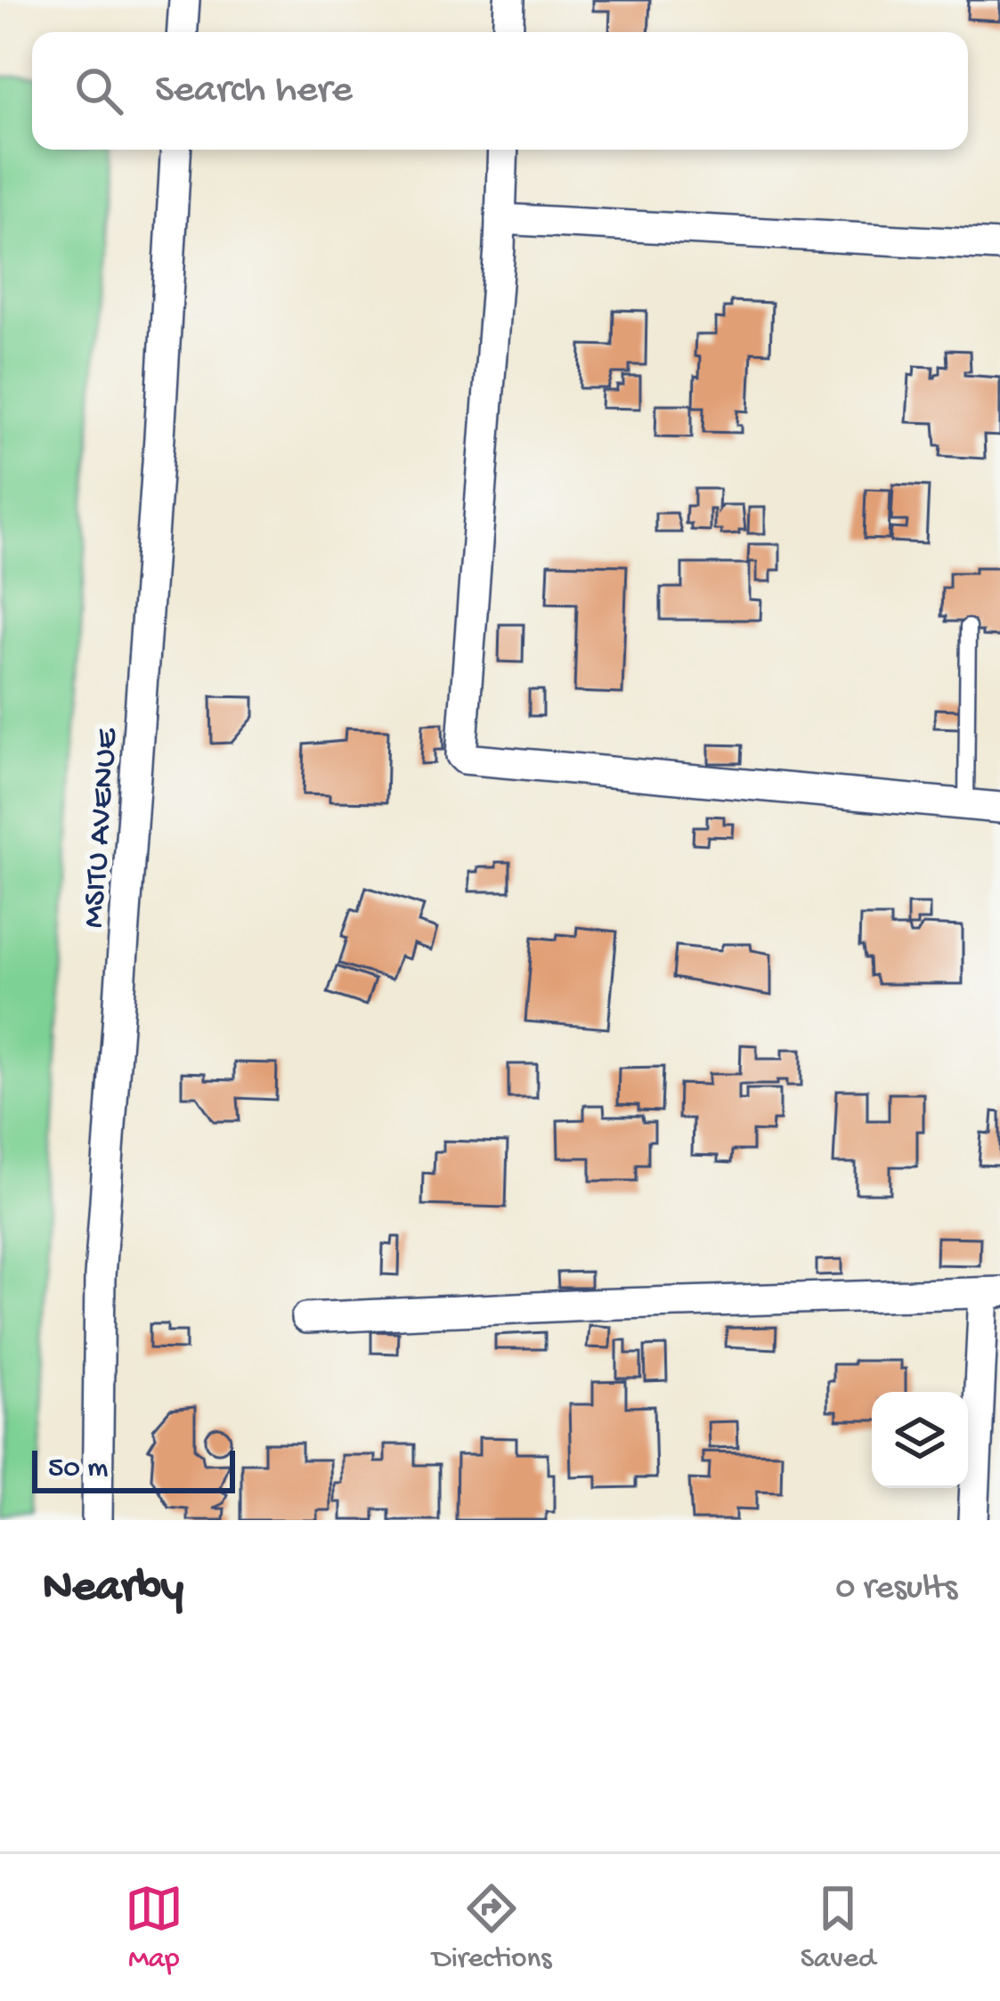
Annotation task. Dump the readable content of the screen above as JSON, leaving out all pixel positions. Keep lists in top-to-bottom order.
{
  "streets": {
    "street": ["MSITU AVENUE"]
  },
  "scale_bar": "50 m",
  "page": {
    "search": "Search here",
    "scale": "50 m",
    "heading": ["Nearby", "0 results"],
    "nav": ["Map", "Directions", "Saved"]
  }
}
